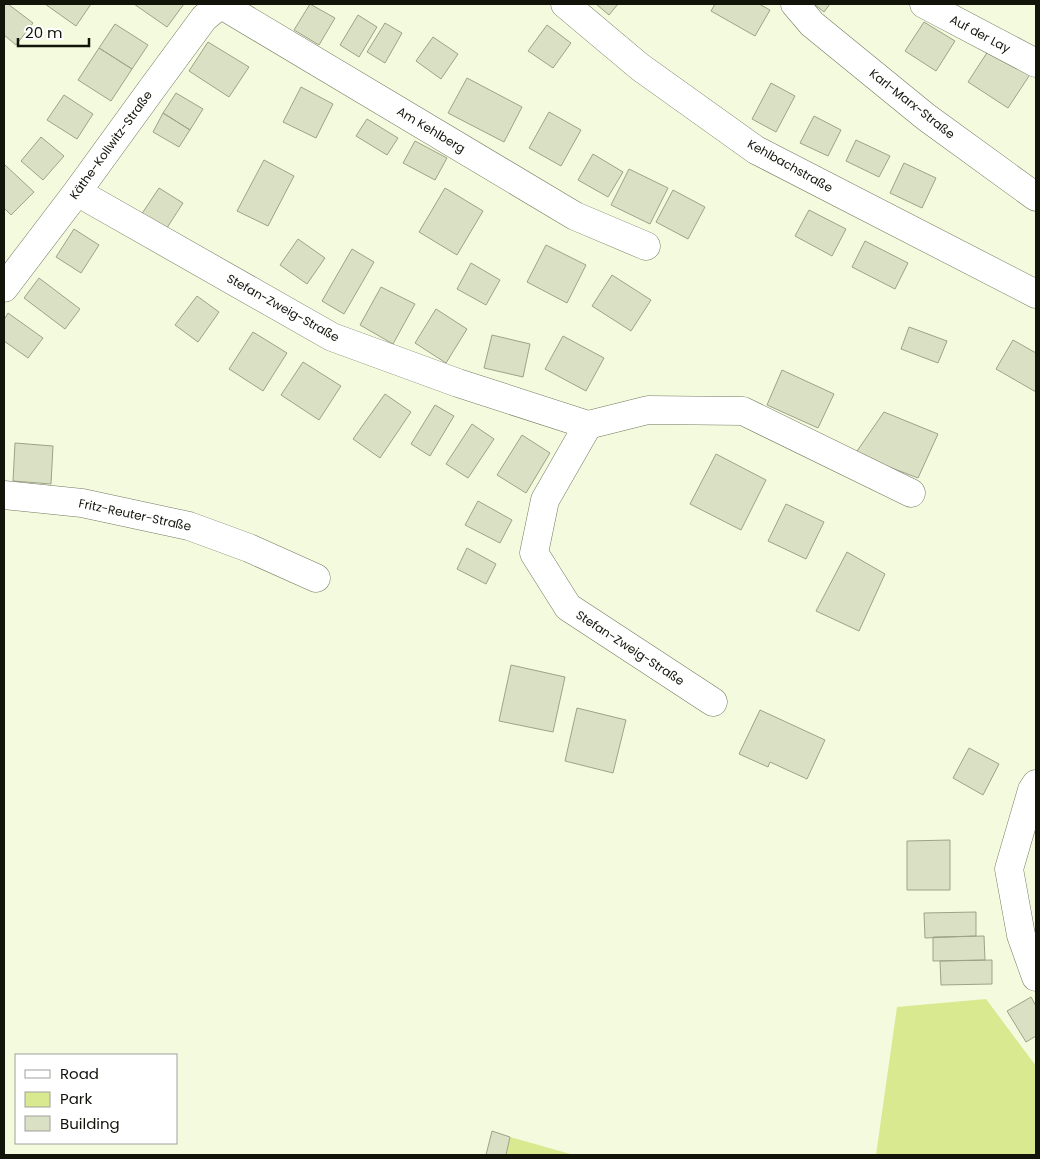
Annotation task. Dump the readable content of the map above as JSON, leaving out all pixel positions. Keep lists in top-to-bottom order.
{
  "streets": {
    "street": [
      "Auf der Lay",
      "Karl-Marx-Straße",
      "Am Kehlberg",
      "Käthe-Kollwitz-Straße",
      "Kehlbachstraße",
      "Stefan-Zweig-Straße",
      "Fritz-Reuter-Straße"
    ]
  },
  "crossings": [
    ["Am Kehlberg", "Käthe-Kollwitz-Straße"],
    ["Käthe-Kollwitz-Straße", "Stefan-Zweig-Straße"]
  ],
  "legend": ["Road", "Park", "Building"],
  "scale_bar": "20 m"
}
